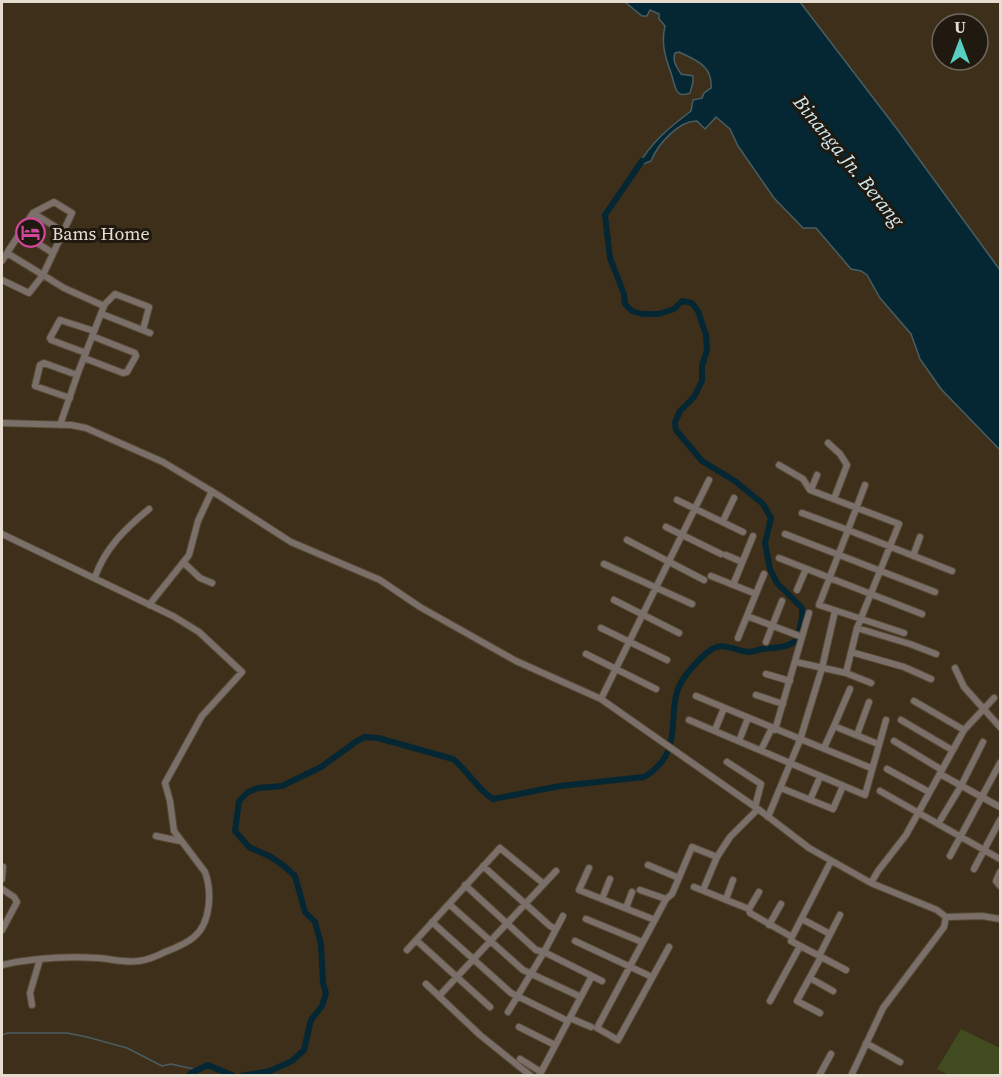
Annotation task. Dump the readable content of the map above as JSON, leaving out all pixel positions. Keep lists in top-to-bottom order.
{
  "water": ["Binanga Jn. Berang"],
  "places": {
    "hotel": ["Bams Home"]
  },
  "north": "top"
}
